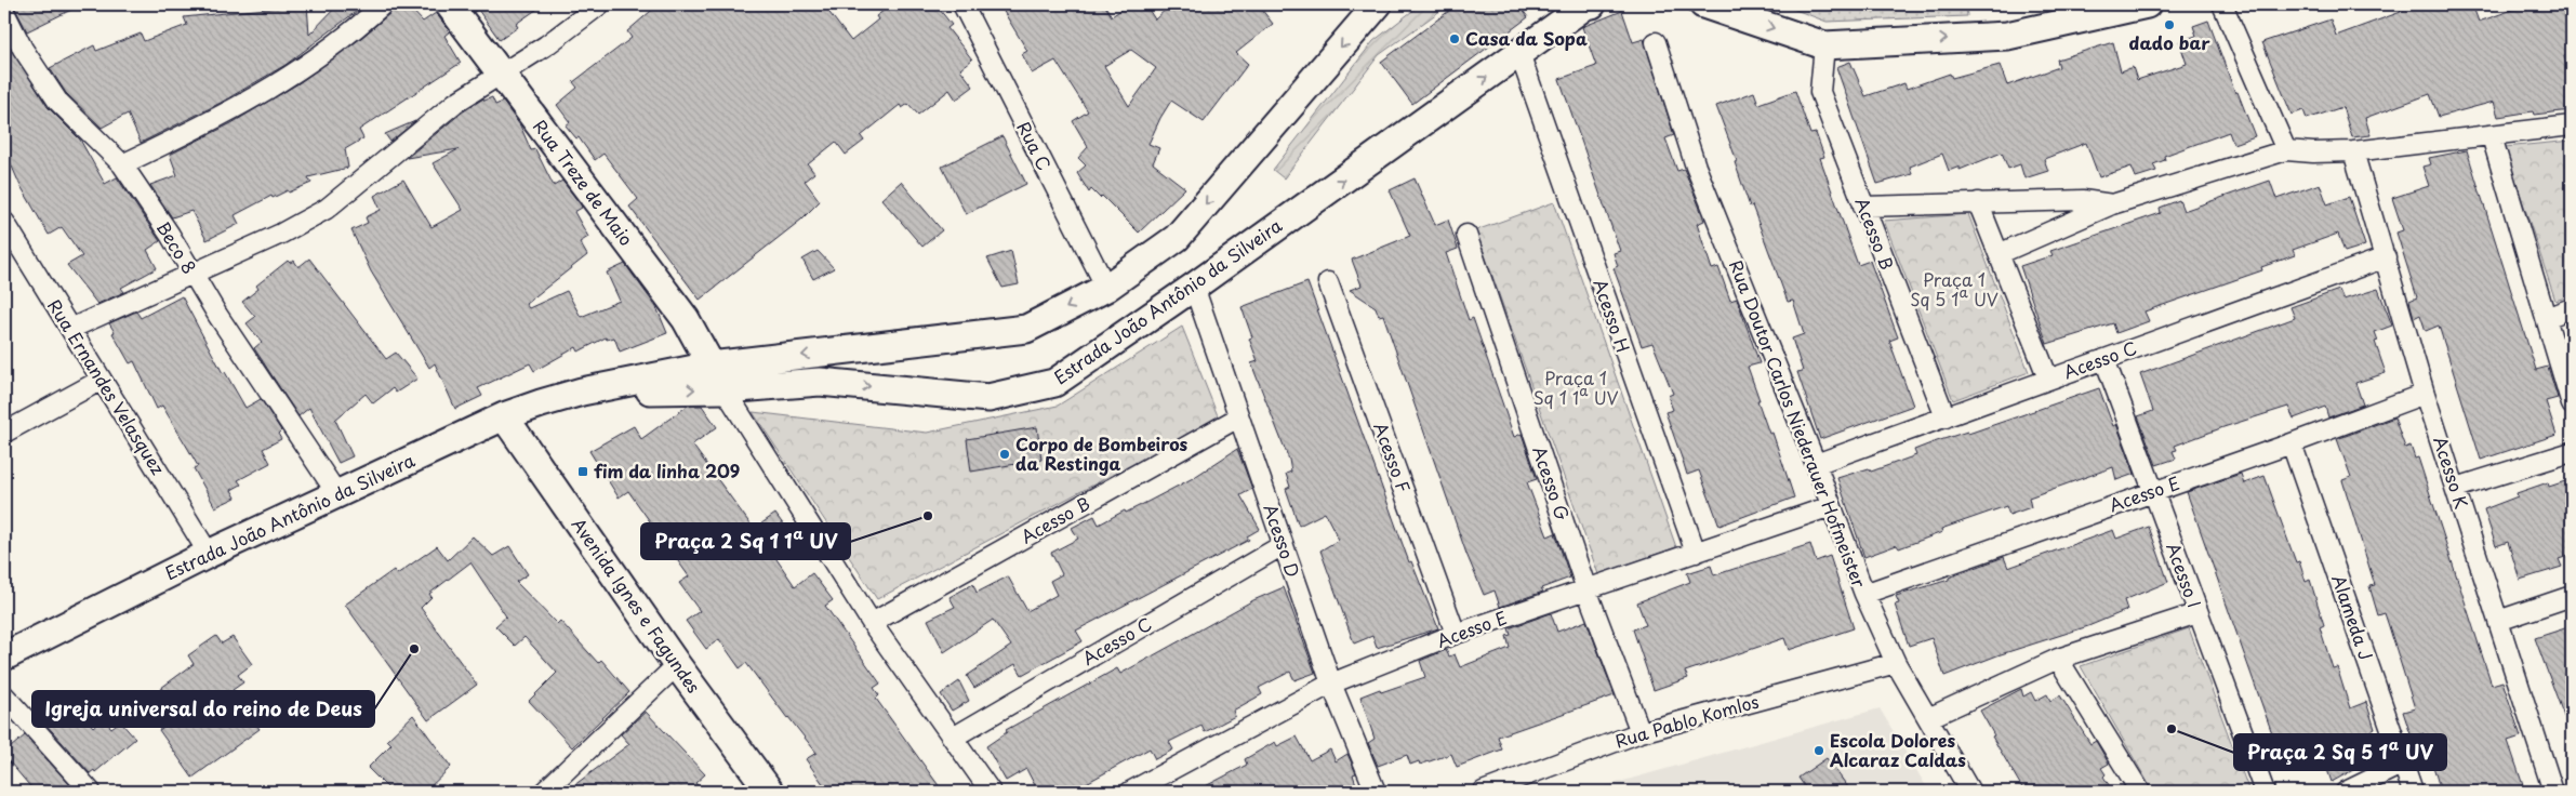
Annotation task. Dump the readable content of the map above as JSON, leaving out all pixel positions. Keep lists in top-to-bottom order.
{
  "streets": {
    "main road": ["Rua Treze de Maio", "Estrada João Antônio da Silveira", "Avenida Ignes e Fagundes"],
    "street": [
      "Rua C",
      "Acesso B",
      "Beco 8",
      "Acesso H",
      "Acesso C",
      "Rua Ernandes Velasquez",
      "Rua Doutor Carlos Niederauer Hofmeister",
      "Acesso F",
      "Acesso K",
      "Acesso G",
      "Acesso E",
      "Acesso D",
      "Acesso I",
      "Alameda J",
      "Rua Pablo Komlos"
    ]
  },
  "crossings": [
    ["Rua C", "Estrada João Antônio da Silveira"],
    ["Rua Treze de Maio", "Estrada João Antônio da Silveira"],
    ["Acesso B", "Acesso C"],
    ["Acesso B", "Acesso D"],
    ["Beco 8", "Estrada João Antônio da Silveira"],
    ["Estrada João Antônio da Silveira", "Acesso H"],
    ["Estrada João Antônio da Silveira", "Rua Ernandes Velasquez"],
    ["Estrada João Antônio da Silveira", "Acesso D"],
    ["Estrada João Antônio da Silveira", "Avenida Ignes e Fagundes"],
    ["Acesso H", "Acesso E"],
    ["Acesso C", "Rua Doutor Carlos Niederauer Hofmeister"],
    ["Acesso C", "Acesso K"],
    ["Acesso C", "Acesso D"],
    ["Acesso C", "Acesso I"],
    ["Rua Doutor Carlos Niederauer Hofmeister", "Acesso E"],
    ["Rua Doutor Carlos Niederauer Hofmeister", "Rua Pablo Komlos"],
    ["Acesso F", "Acesso E"],
    ["Acesso K", "Acesso E"],
    ["Acesso G", "Acesso E"],
    ["Acesso G", "Rua Pablo Komlos"],
    ["Acesso E", "Acesso D"],
    ["Acesso E", "Acesso I"],
    ["Acesso E", "Alameda J"]
  ],
  "parks": ["Praça 1 Sq 5 1ª UV", "Praça 1 Sq 1 1ª UV"],
  "places": {
    "other": [
      "dado bar",
      "Casa da Sopa",
      "Corpo de Bombeiros da Restinga",
      "Praça 2 Sq 1 1ª UV",
      "Igreja universal do reino de Deus",
      "Praça 2 Sq 5 1ª UV",
      "Escola Dolores Alcaraz Caldas"
    ],
    "transit": ["fim da linha 209"]
  }
}
